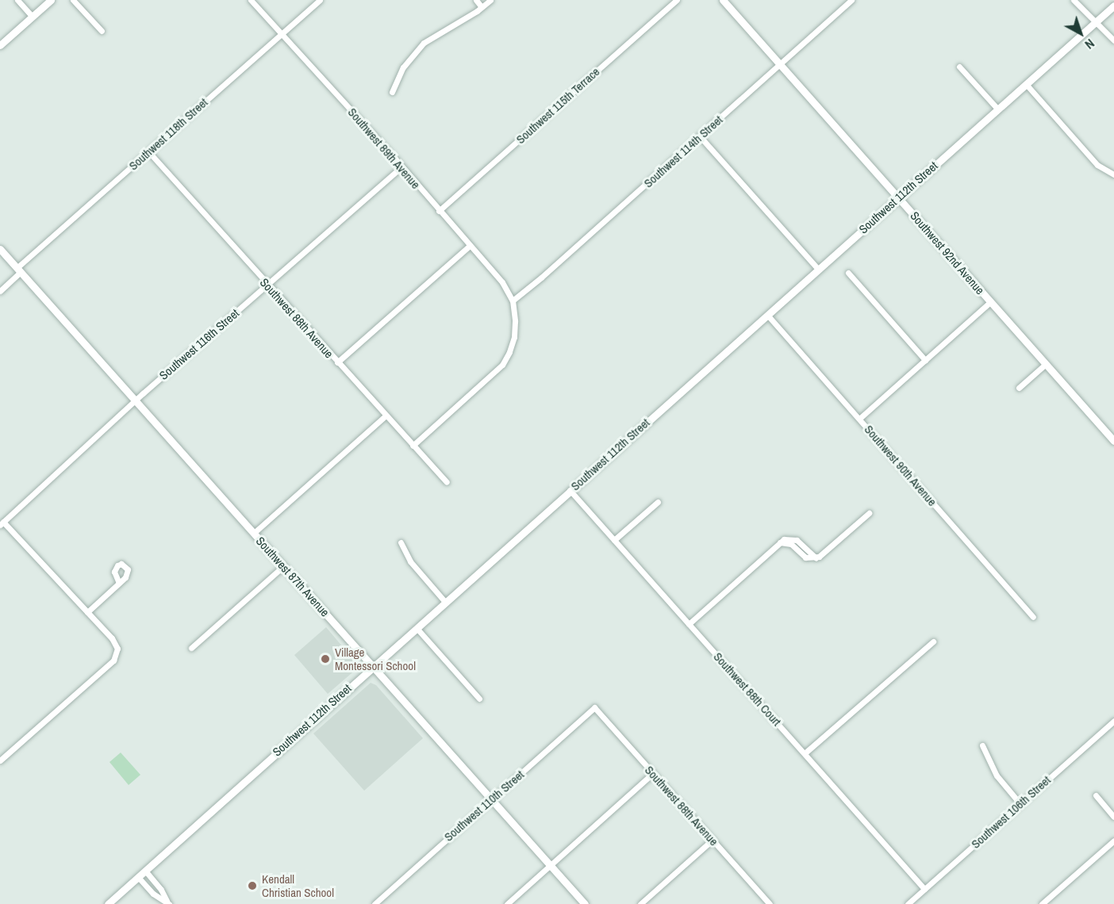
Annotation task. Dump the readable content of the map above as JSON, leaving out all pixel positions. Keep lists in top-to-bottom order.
{
  "streets": {
    "main road": ["Southwest 112th Street", "Southwest 92nd Avenue", "Southwest 87th Avenue"],
    "street": [
      "Southwest 115th Terrace",
      "Southwest 118th Street",
      "Southwest 89th Avenue",
      "Southwest 114th Street",
      "Southwest 88th Avenue",
      "Southwest 116th Street",
      "Southwest 90th Avenue",
      "Southwest 88th Court",
      "Southwest 110th Street",
      "Southwest 106th Street"
    ]
  },
  "crossings": [
    ["Southwest 115th Terrace", "Southwest 89th Avenue"],
    ["Southwest 118th Street", "Southwest 89th Avenue"],
    ["Southwest 118th Street", "Southwest 88th Avenue"],
    ["Southwest 118th Street", "Southwest 87th Avenue"],
    ["Southwest 89th Avenue", "Southwest 114th Street"],
    ["Southwest 89th Avenue", "Southwest 116th Street"],
    ["Southwest 114th Street", "Southwest 92nd Avenue"],
    ["Southwest 112th Street", "Southwest 92nd Avenue"],
    ["Southwest 112th Street", "Southwest 90th Avenue"],
    ["Southwest 112th Street", "Southwest 87th Avenue"],
    ["Southwest 112th Street", "Southwest 88th Court"],
    ["Southwest 88th Avenue", "Southwest 116th Street"],
    ["Southwest 88th Avenue", "Southwest 110th Street"],
    ["Southwest 116th Street", "Southwest 87th Avenue"],
    ["Southwest 87th Avenue", "Southwest 110th Street"],
    ["Southwest 88th Court", "Southwest 106th Street"]
  ],
  "places": ["Village Montessori School", "Kendall Christian School"],
  "north": "bottom right"
}
